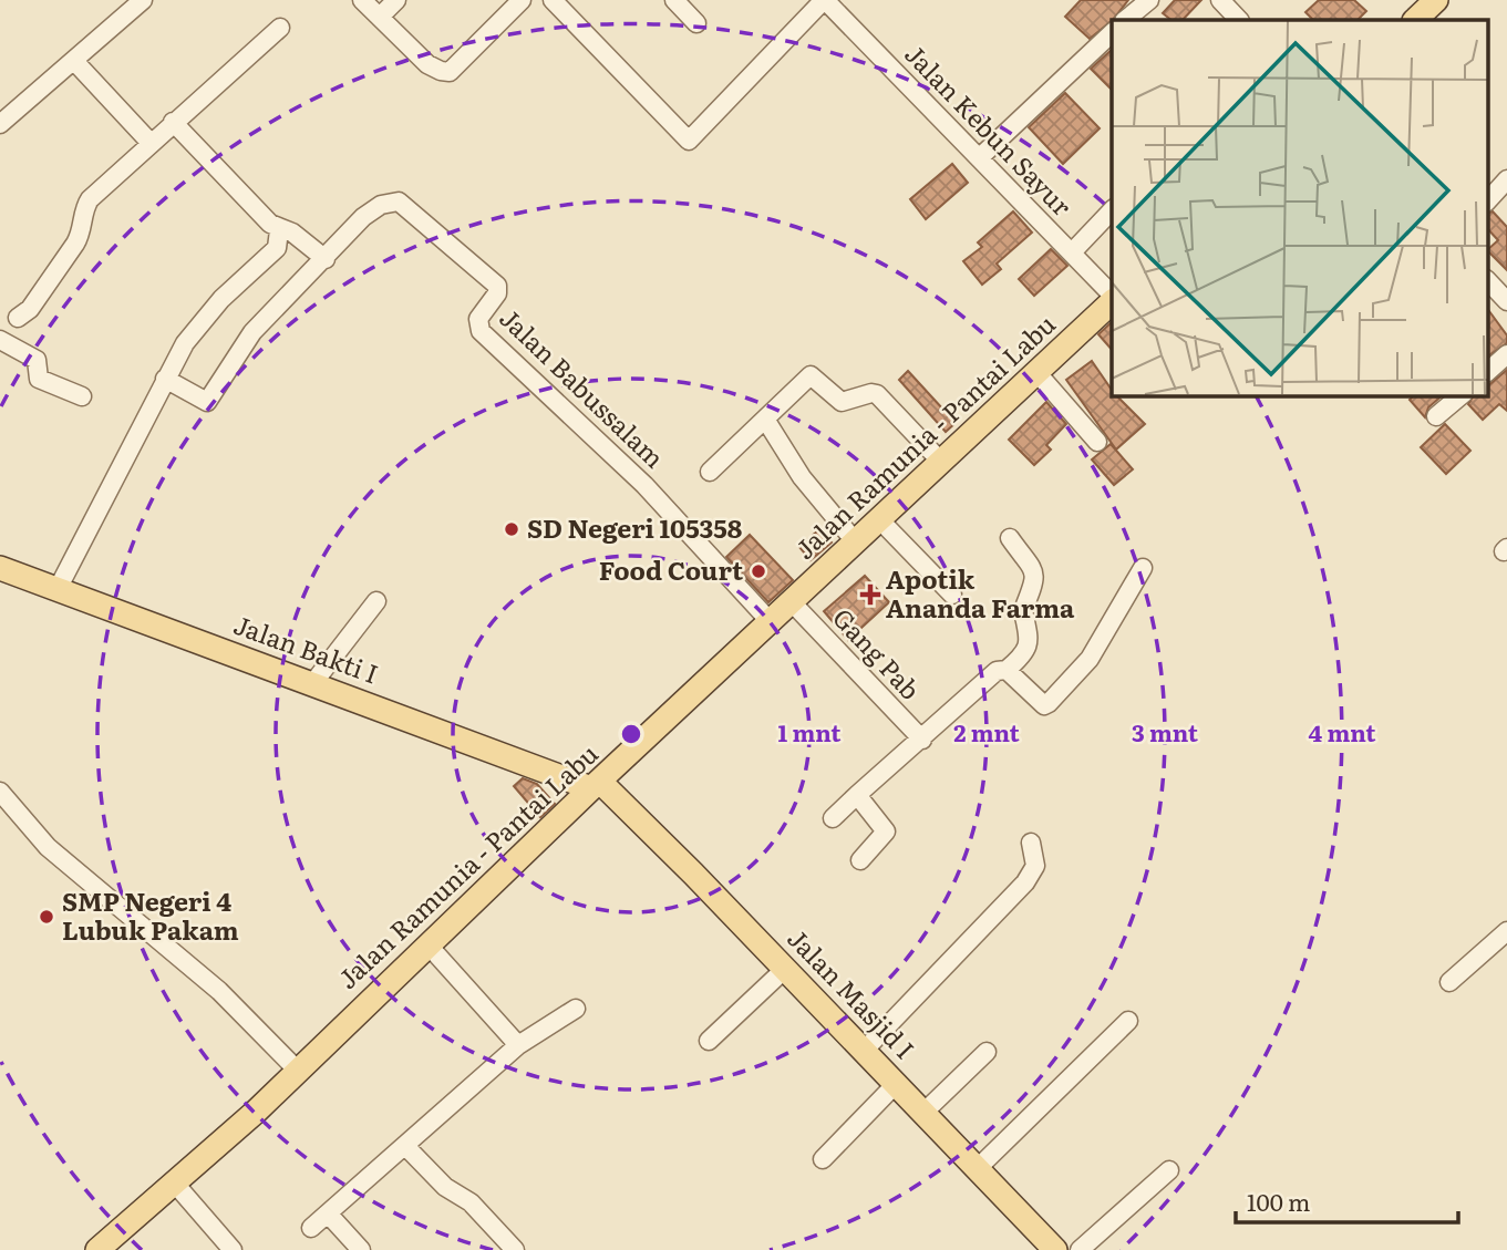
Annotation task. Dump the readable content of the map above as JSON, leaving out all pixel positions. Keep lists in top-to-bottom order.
{
  "streets": {
    "main road": ["Jalan Ramunia - Pantai Labu", "Jalan Bakti I", "Jalan Masjid I"],
    "street": ["Jalan Kebun Sayur", "Jalan Babussalam", "Gang Pab"]
  },
  "crossings": [
    ["Jalan Babussalam", "Jalan Ramunia - Pantai Labu"],
    ["Jalan Ramunia - Pantai Labu", "Jalan Bakti I"],
    ["Jalan Ramunia - Pantai Labu", "Gang Pab"],
    ["Jalan Ramunia - Pantai Labu", "Jalan Masjid I"],
    ["Jalan Bakti I", "Jalan Masjid I"]
  ],
  "places": {
    "other": ["SD Negeri 105358", "Food Court", "SMP Negeri 4 Lubuk Pakam"],
    "health": ["Apotik Ananda Farma"]
  },
  "scale_bar": "100 m",
  "rings": [
    "1 mnt",
    "2 mnt",
    "3 mnt",
    "4 mnt"
  ]
}
